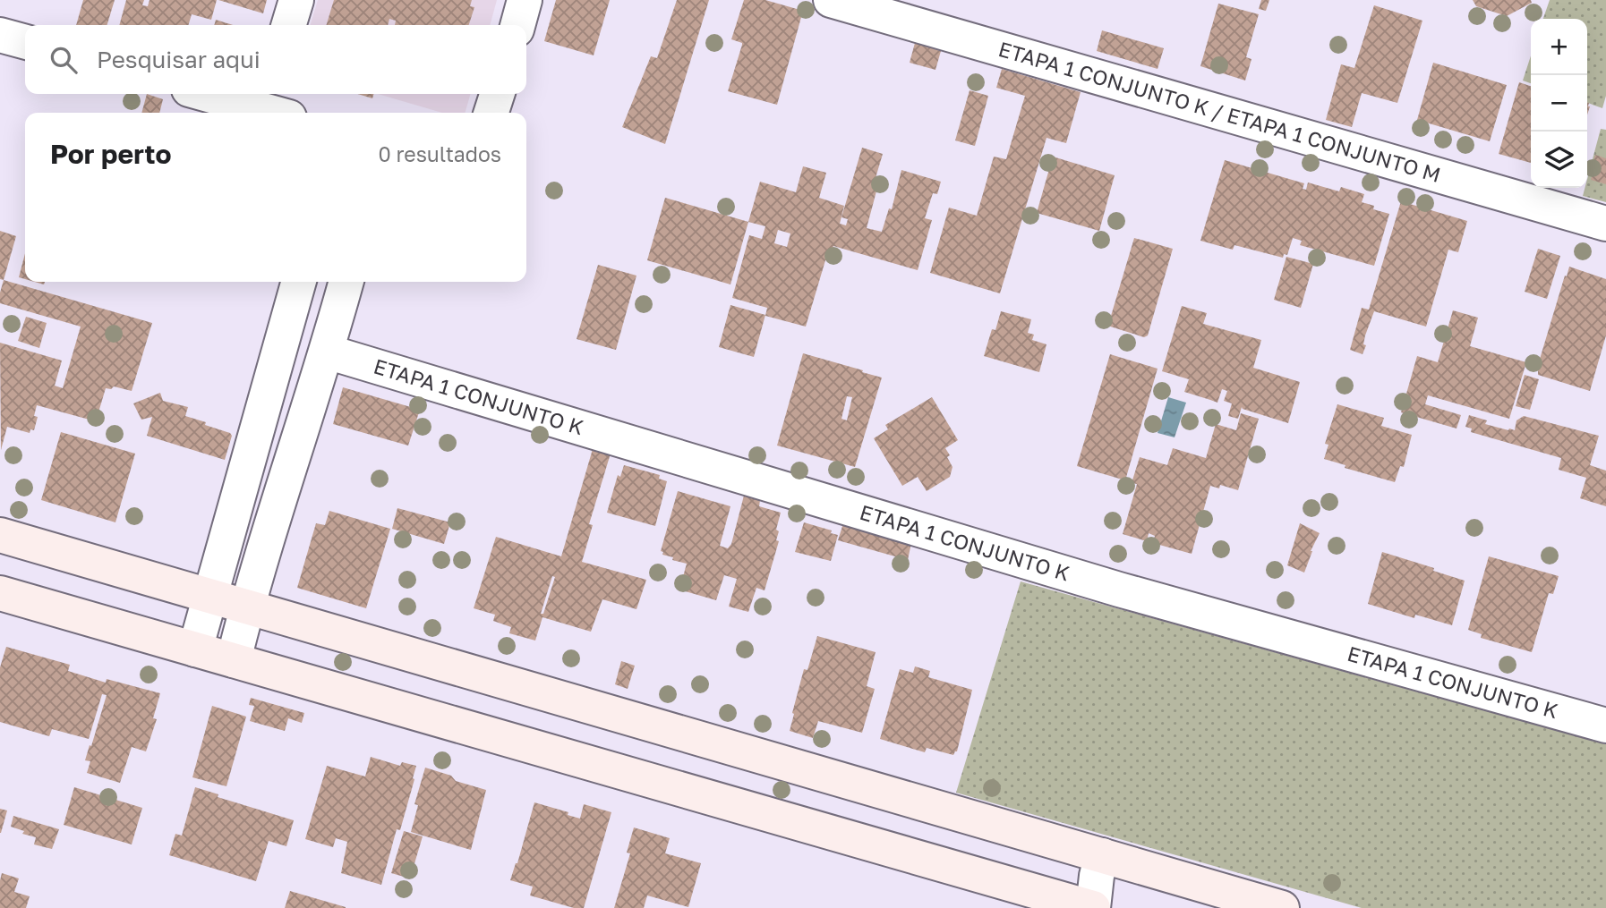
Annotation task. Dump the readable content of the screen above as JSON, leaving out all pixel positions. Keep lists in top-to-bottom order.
{
  "streets": {
    "street": ["ETAPA 1 CONJUNTO K / ETAPA 1 CONJUNTO M", "ETAPA 1 CONJUNTO K"]
  },
  "page": {
    "map_buttons": ["+", "−"],
    "search": "Pesquisar aqui",
    "heading": ["Por perto", "0 resultados"]
  }
}
